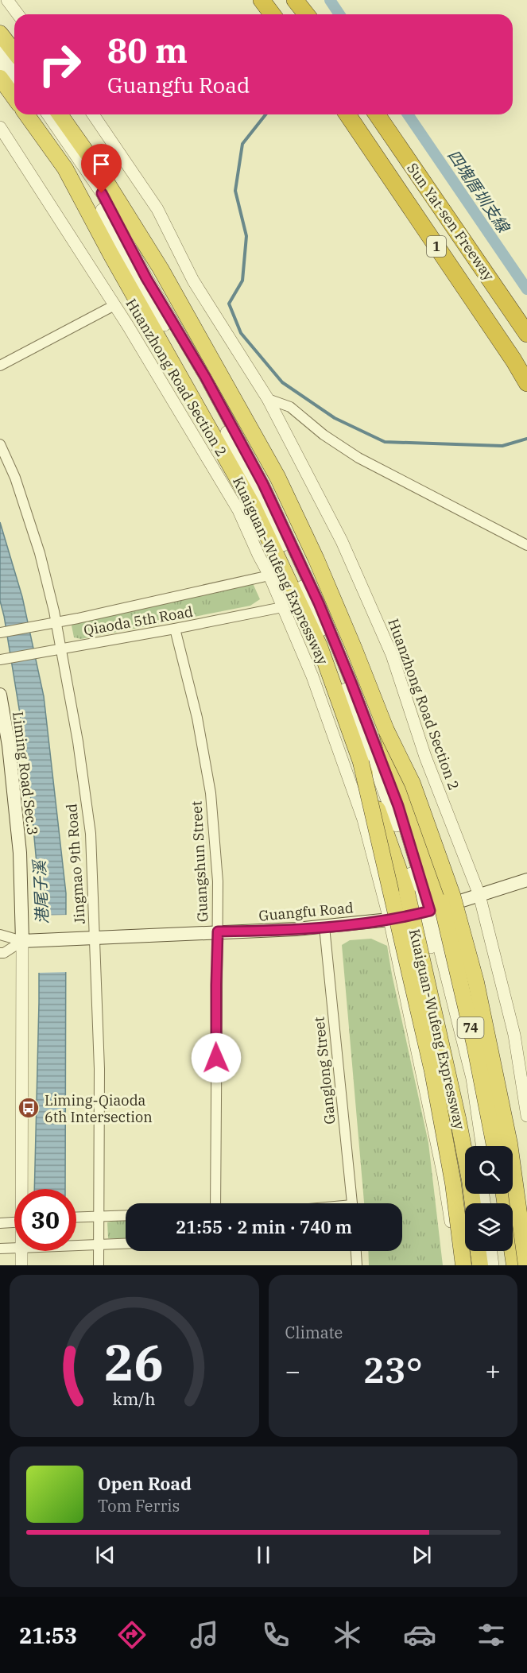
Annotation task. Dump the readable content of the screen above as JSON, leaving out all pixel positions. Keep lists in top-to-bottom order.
{
  "streets": {
    "highway": [
      "Sun Yat-sen Freeway",
      "1",
      "Kuaiguan-Wufeng Expressway",
      "74"
    ],
    "main road": ["Liming Road Sec.3", "Guangfu Road"],
    "street": [
      "Huanzhong Road Section 2",
      "Qiaoda 5th Road",
      "Guangshun Street",
      "Jingmao 9th Road",
      "Ganglong Street"
    ]
  },
  "crossings": [
    ["Huanzhong Road Section 2", "Qiaoda 5th Road"],
    ["Huanzhong Road Section 2", "Guangfu Road"],
    ["Qiaoda 5th Road", "Guangshun Street"],
    ["Qiaoda 5th Road", "Jingmao 9th Road"],
    ["Liming Road Sec.3", "Guangfu Road"],
    ["Guangshun Street", "Guangfu Road"],
    ["Jingmao 9th Road", "Guangfu Road"],
    ["Guangfu Road", "Ganglong Street"]
  ],
  "water": ["四塊厝圳支線", "港尾子溪"],
  "places": {
    "bus stop": ["Liming-Qiaoda 6th Intersection"]
  },
  "page": {
    "turn": ["80 m", "Guangfu Road"],
    "limit": "30",
    "trip": "21:55 · 2 min · 740 m",
    "tile": "Climate",
    "heat": ["−", "23°", "+"],
    "song": ["Open Road", "Tom Ferris"],
    "tabs": "21:53",
    "gauge": ["26", "km/h"]
  }
}
